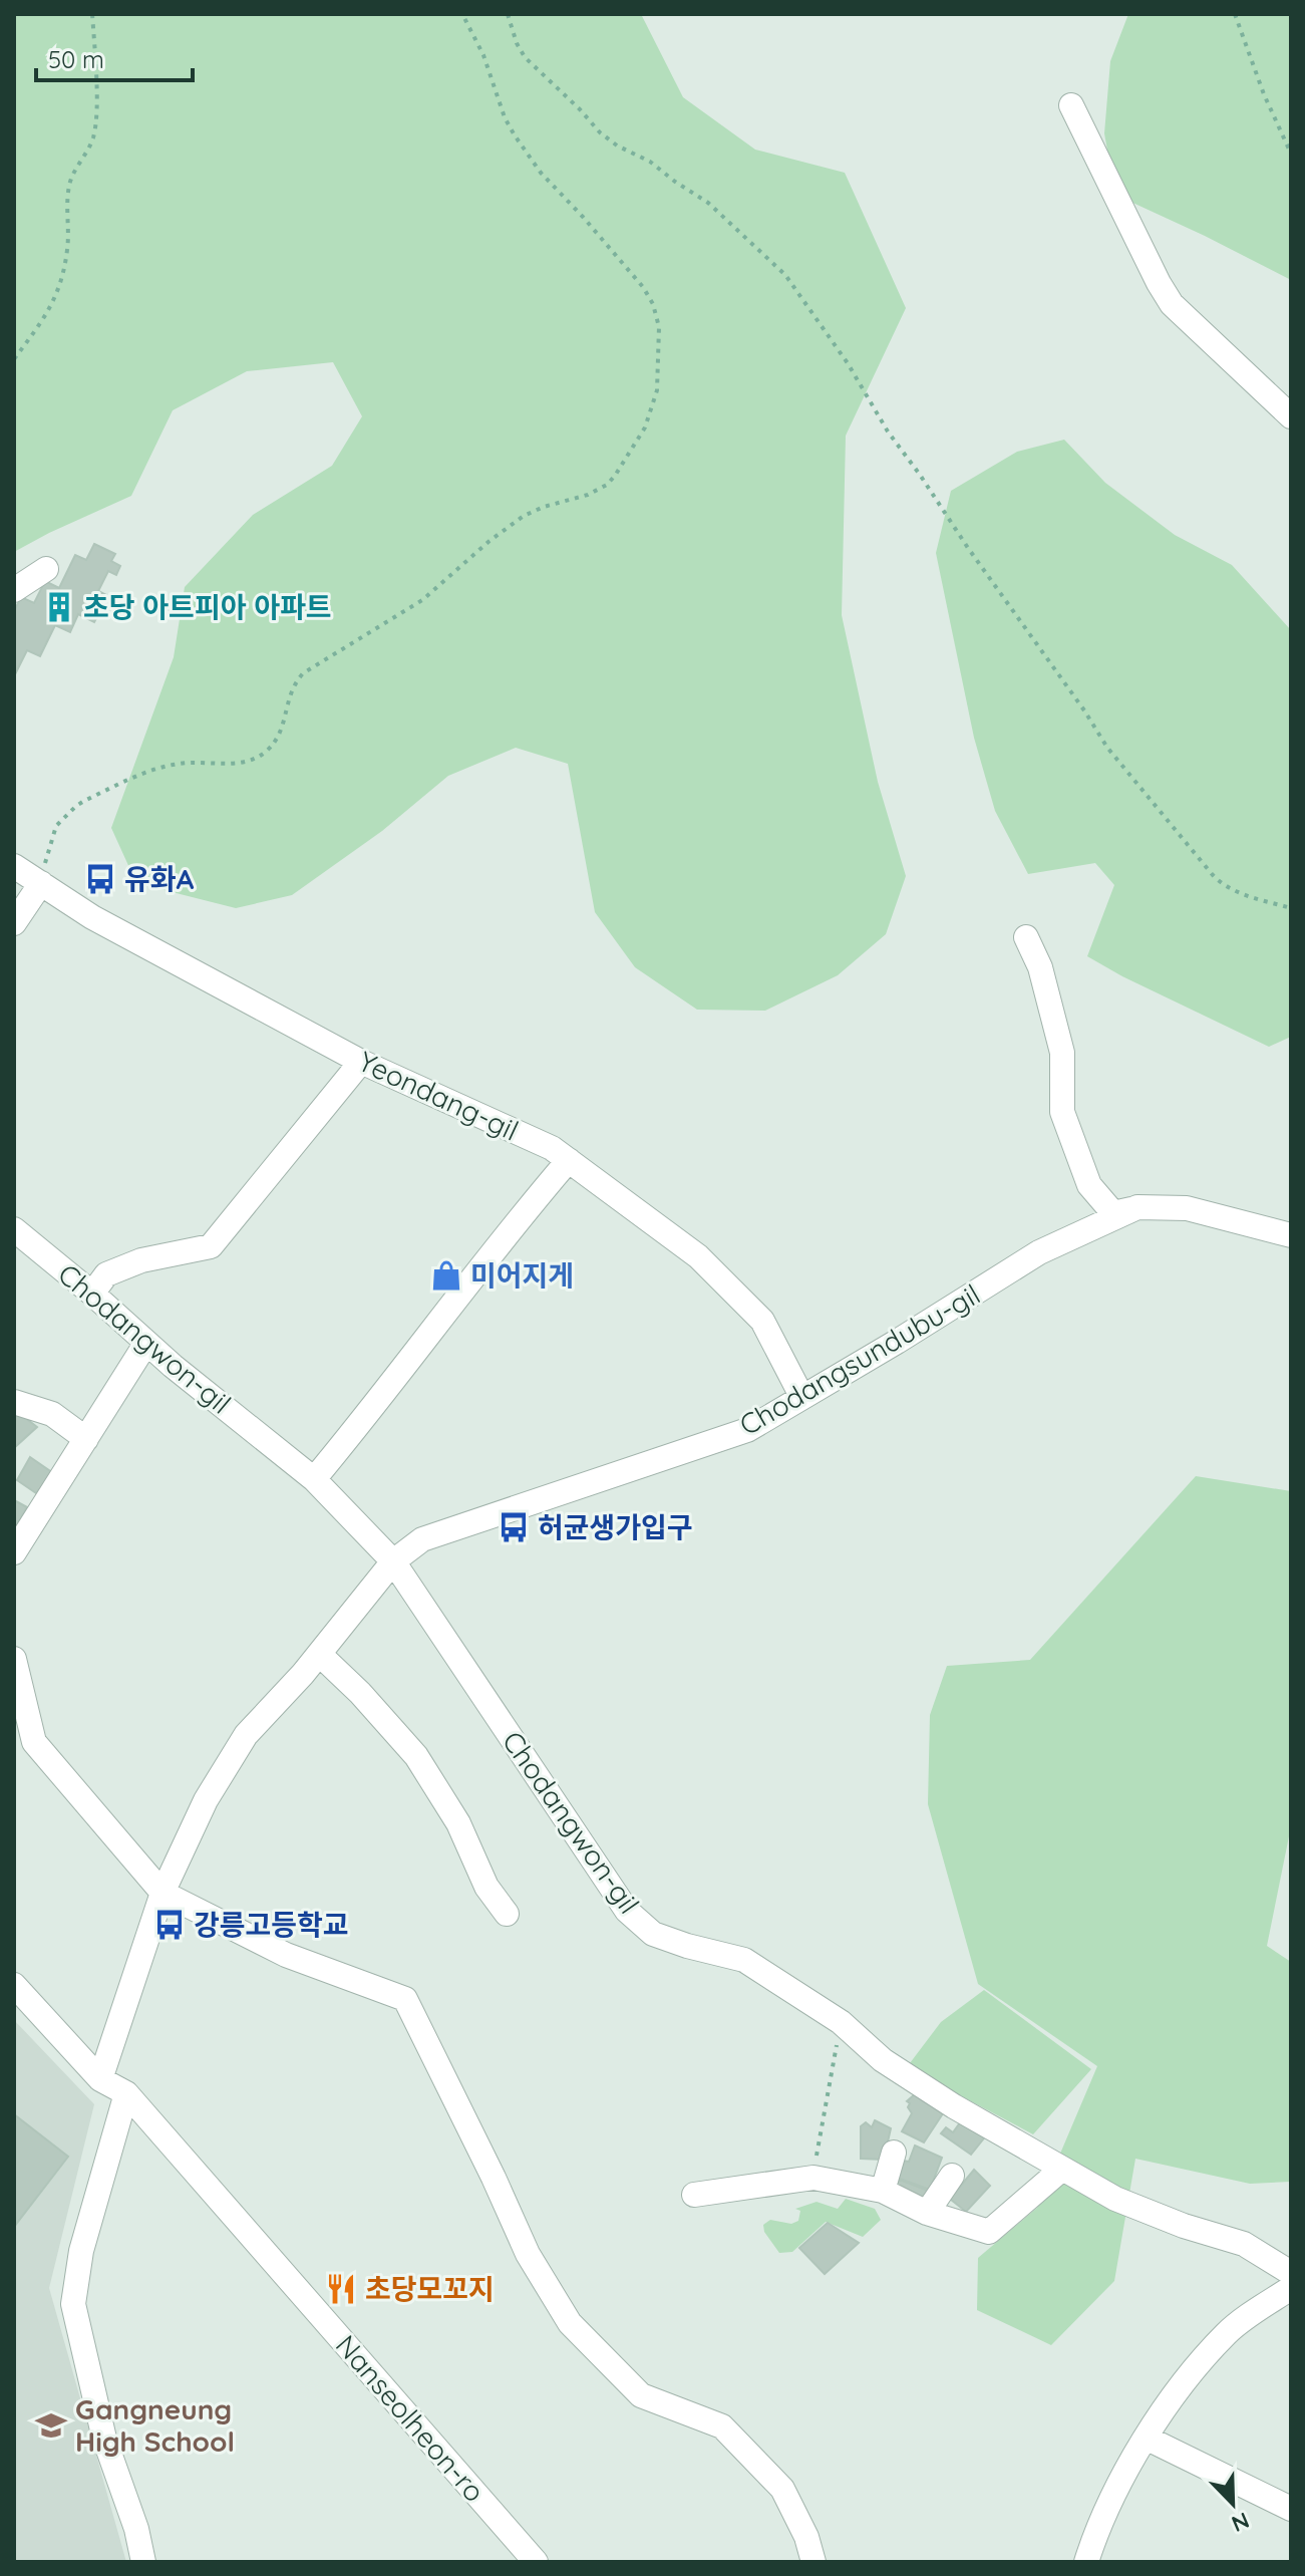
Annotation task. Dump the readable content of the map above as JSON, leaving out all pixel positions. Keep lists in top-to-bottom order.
{
  "streets": {
    "street": [
      "Yeondang-gil",
      "Chodangwon-gil",
      "Chodangsundubu-gil",
      "Nanseolheon-ro"
    ]
  },
  "crossings": [
    ["Yeondang-gil", "Chodangsundubu-gil"],
    ["Chodangwon-gil", "Chodangsundubu-gil"]
  ],
  "places": {
    "building": ["초당 아트피아 아파트"],
    "bus stop": ["유화A", "허균생가입구", "강릉고등학교"],
    "shop": ["미어지게"],
    "restaurant": ["초당모꼬지"],
    "school or university": ["Gangneung High School"]
  },
  "scale_bar": "50 m",
  "north": "bottom right"
}
